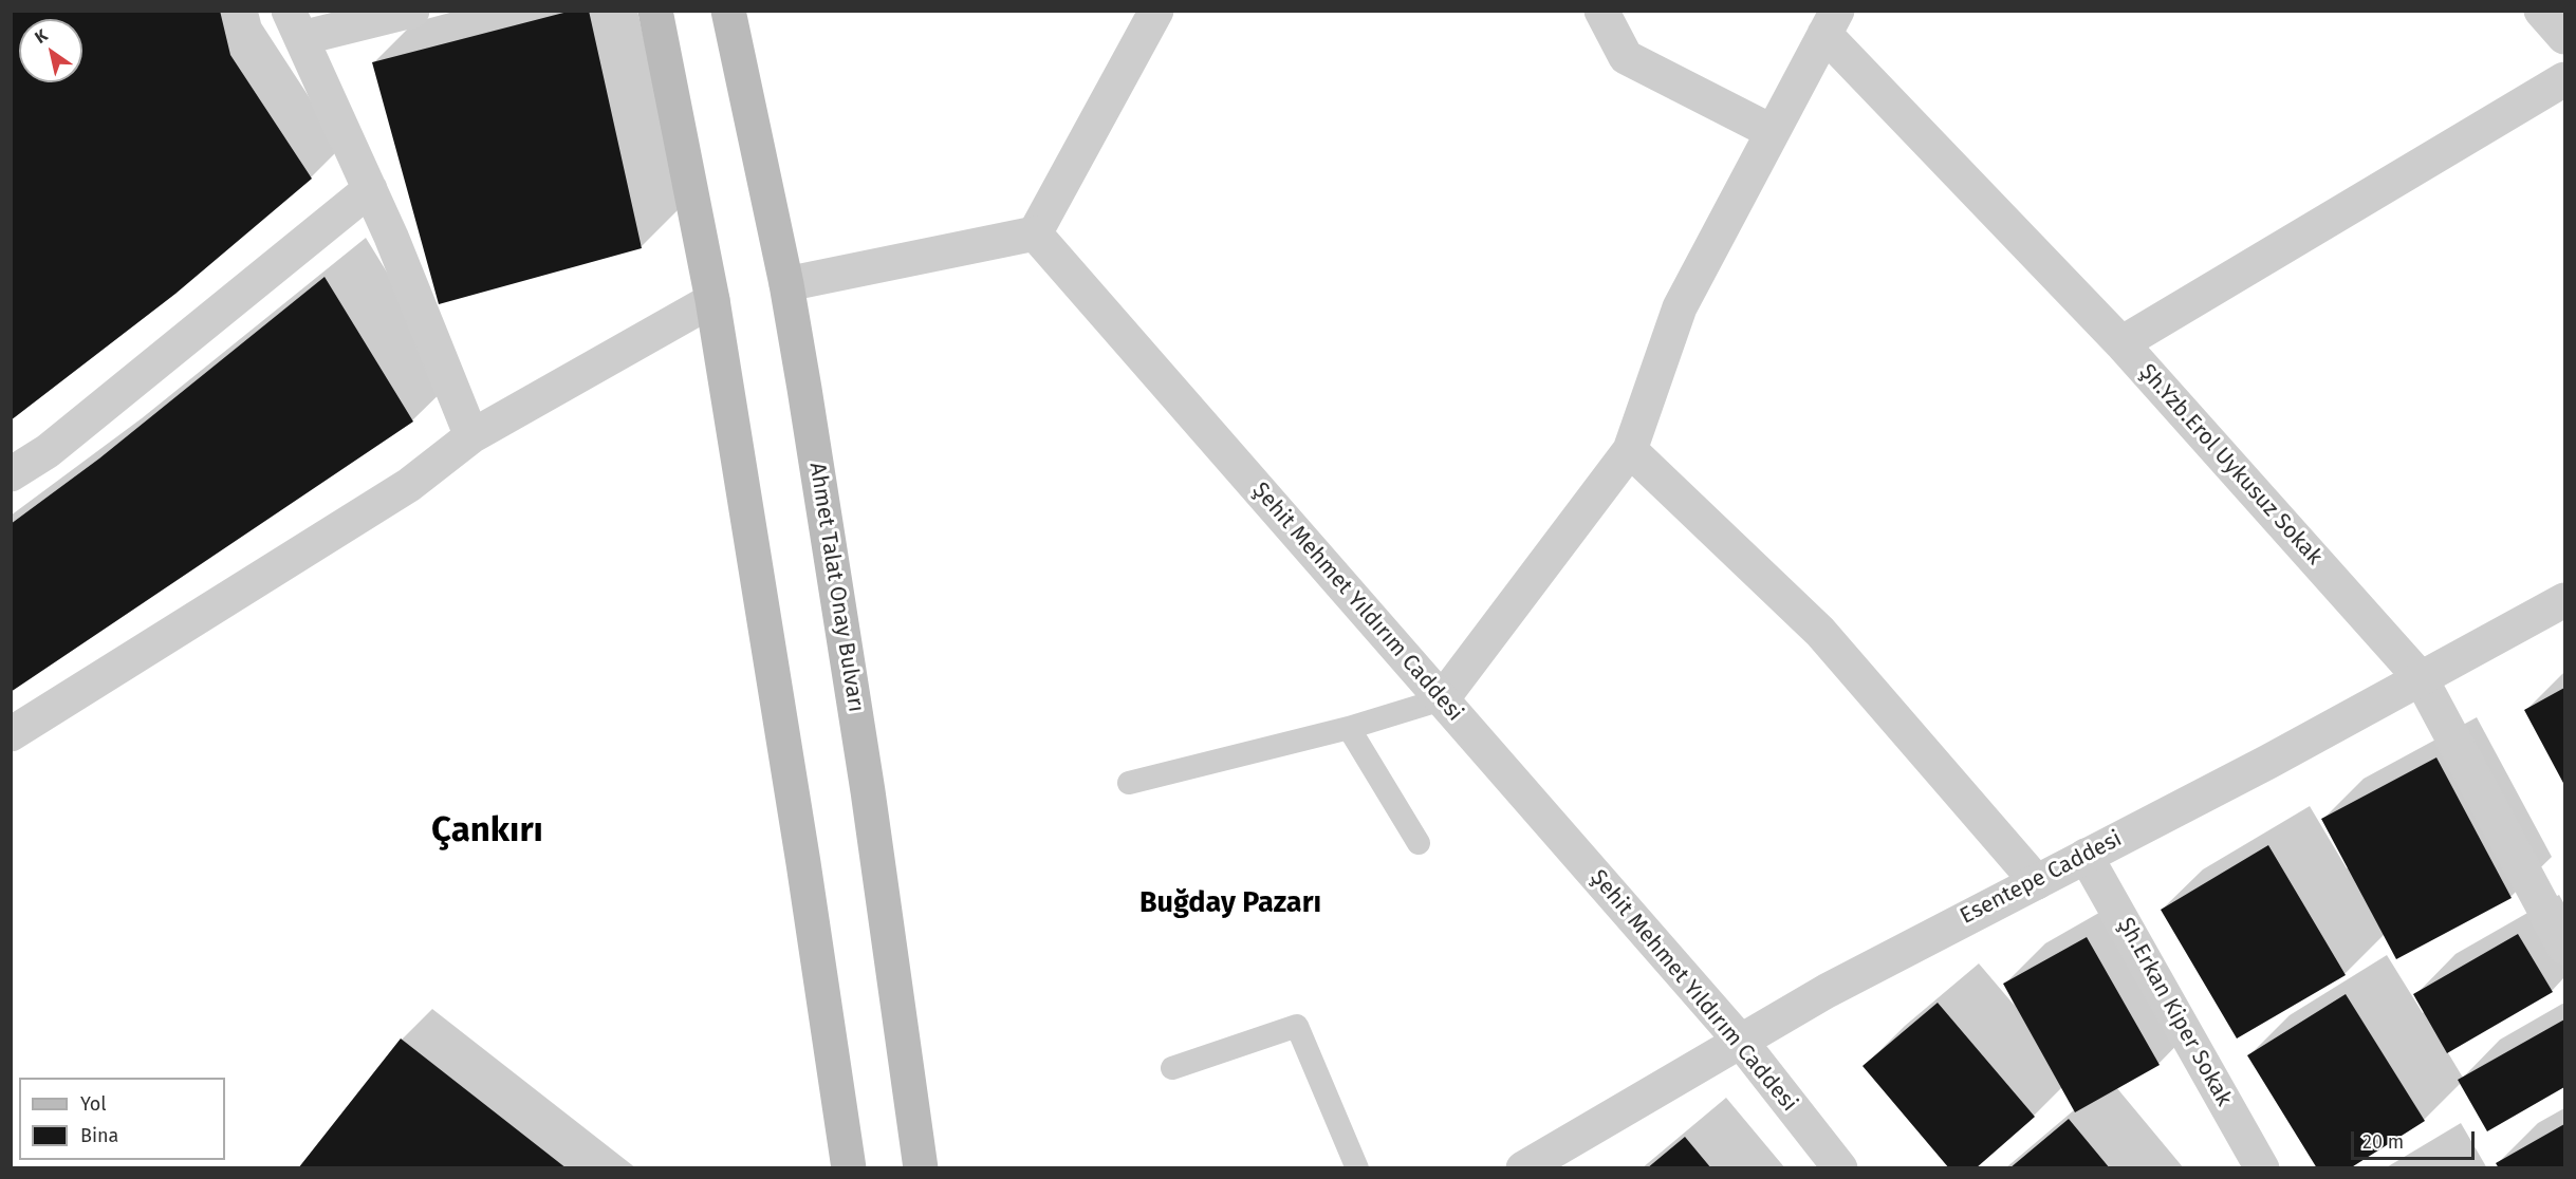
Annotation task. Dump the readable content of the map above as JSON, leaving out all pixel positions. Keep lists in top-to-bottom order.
{
  "streets": {
    "main road": ["Ahmet Talat Onay Bulvarı"],
    "street": [
      "Şh.Yzb.Erol Uykusuz Sokak",
      "Şehit Mehmet Yıldırım Caddesi",
      "Esentepe Caddesi",
      "Şh.Erkan Kiper Sokak"
    ]
  },
  "crossings": [
    ["Şh.Yzb.Erol Uykusuz Sokak", "Esentepe Caddesi"],
    ["Şehit Mehmet Yıldırım Caddesi", "Esentepe Caddesi"],
    ["Esentepe Caddesi", "Şh.Erkan Kiper Sokak"]
  ],
  "districts": ["Çankırı", "Buğday Pazarı"],
  "legend": ["Yol", "Bina"],
  "scale_bar": "20 m",
  "north": "top left"
}
